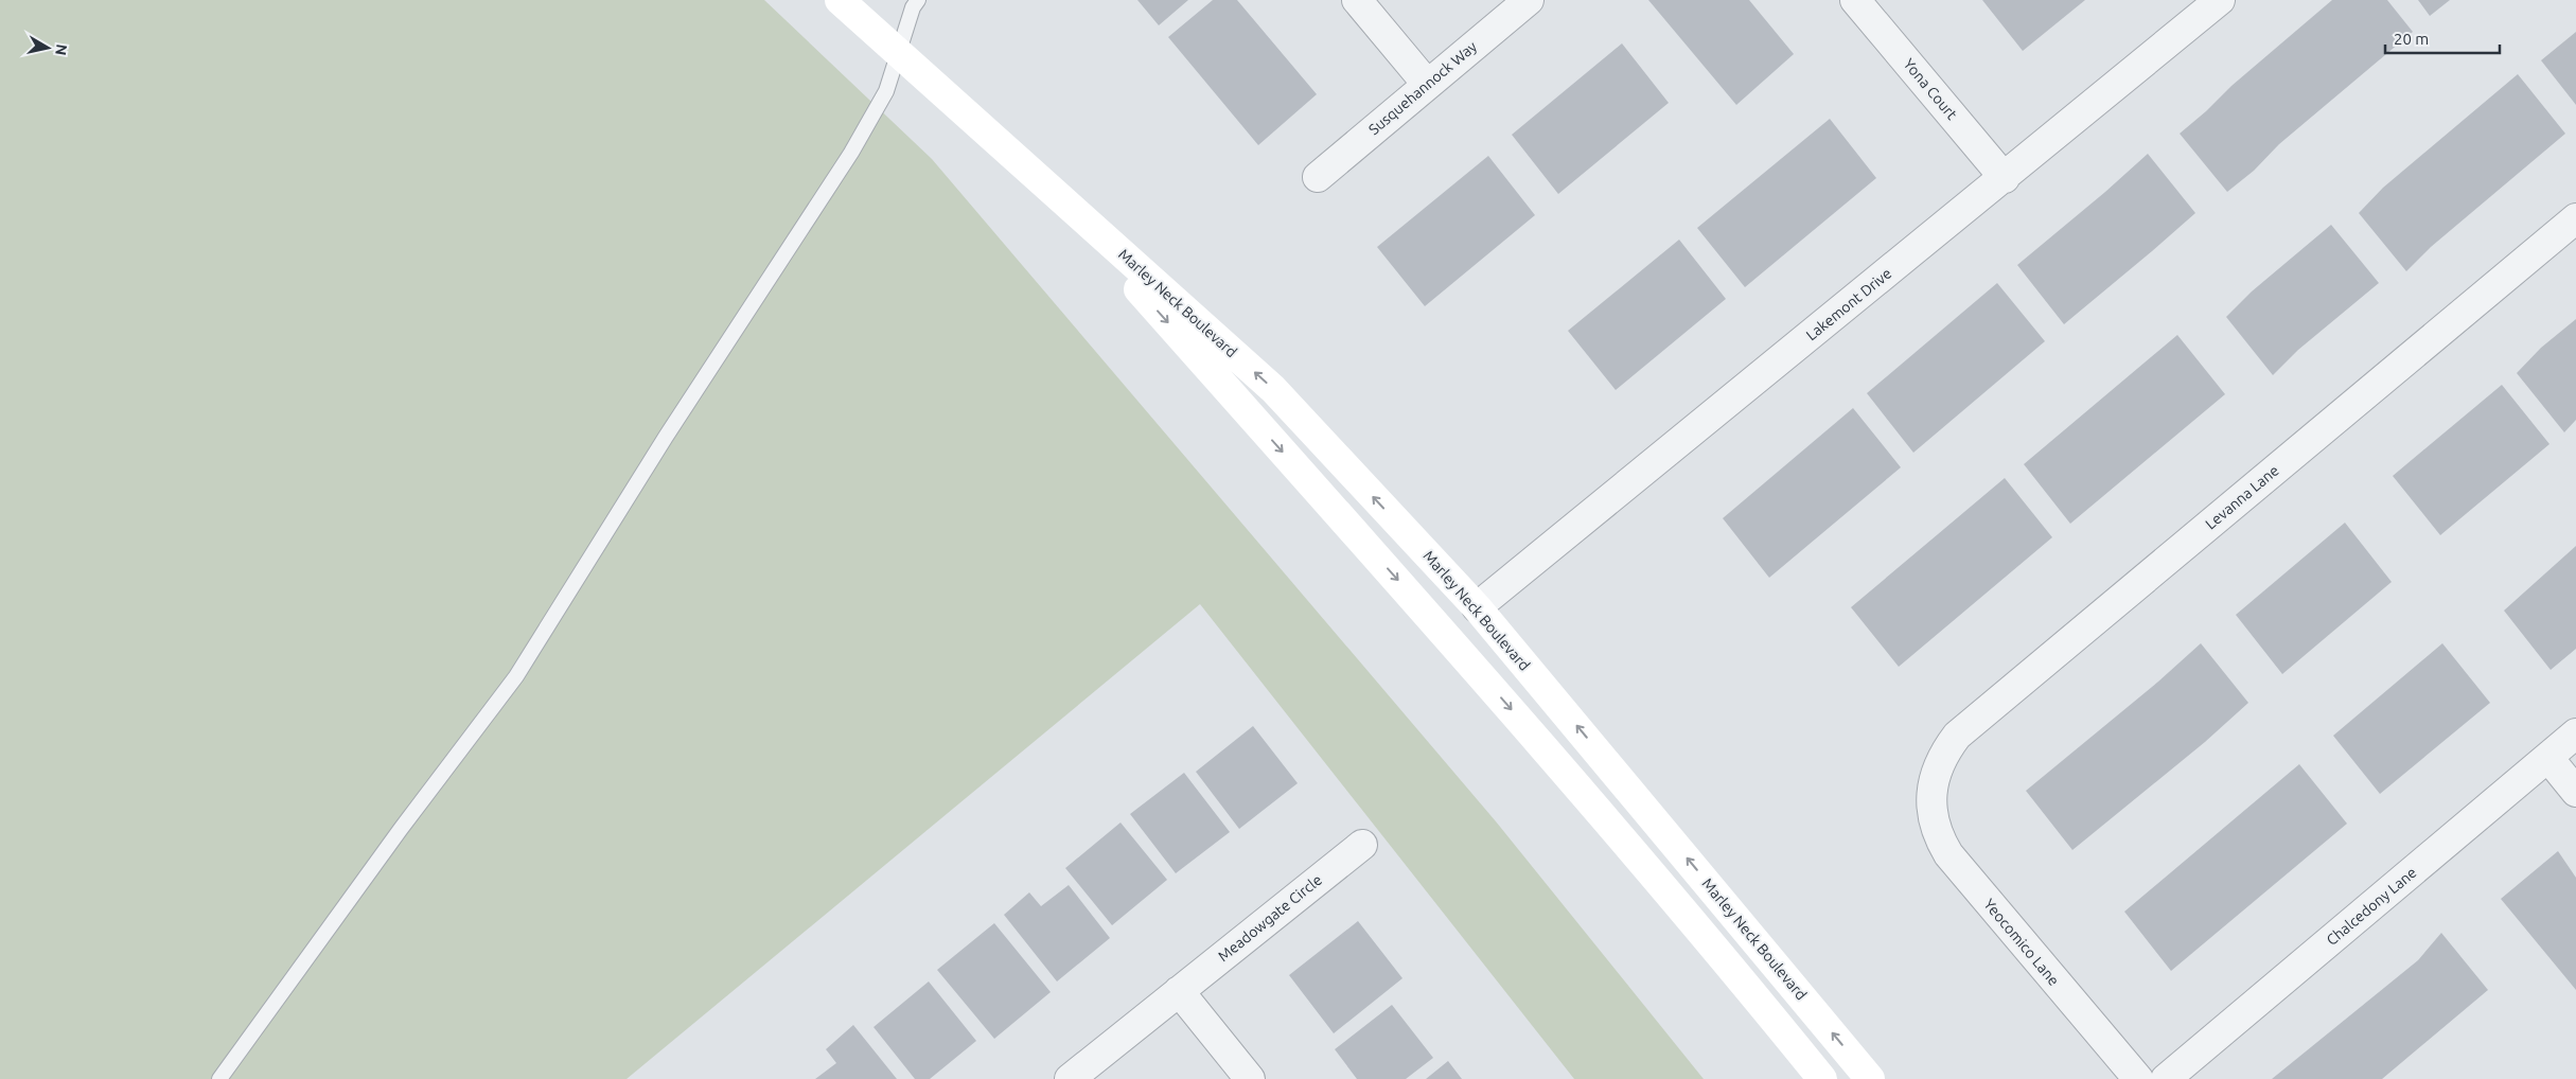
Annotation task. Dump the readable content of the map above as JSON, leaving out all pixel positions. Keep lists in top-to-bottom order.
{
  "streets": {
    "main road": ["Marley Neck Boulevard"],
    "street": [
      "Susquehannock Way",
      "Yona Court",
      "Lakemont Drive",
      "Levanna Lane",
      "Chalcedony Lane",
      "Meadowgate Circle",
      "Yeocomico Lane"
    ]
  },
  "crossings": [
    ["Yona Court", "Lakemont Drive"],
    ["Marley Neck Boulevard", "Lakemont Drive"],
    ["Levanna Lane", "Yeocomico Lane"]
  ],
  "scale_bar": "20 m",
  "north": "right"
}
